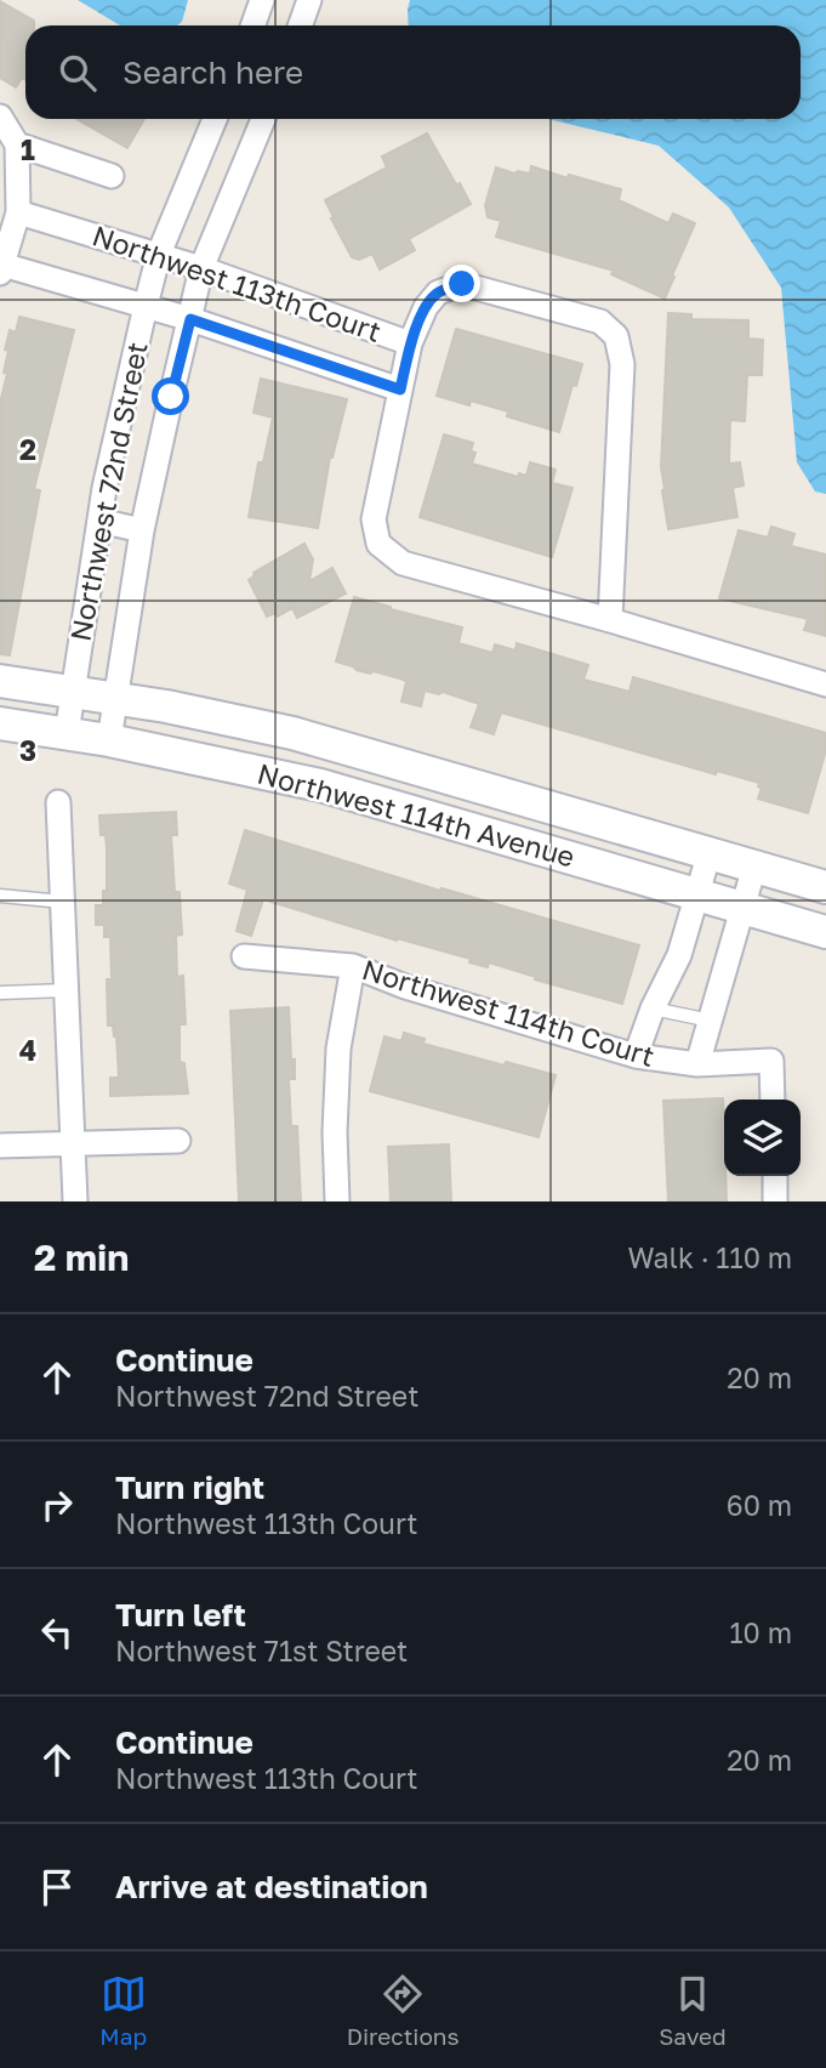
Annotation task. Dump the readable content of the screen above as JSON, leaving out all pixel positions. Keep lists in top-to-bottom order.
{
  "streets": {
    "street": [
      "Northwest 113th Court",
      "Northwest 72nd Street",
      "Northwest 114th Avenue",
      "Northwest 114th Court"
    ]
  },
  "crossings": [
    ["Northwest 113th Court", "Northwest 72nd Street"],
    ["Northwest 72nd Street", "Northwest 114th Avenue"]
  ],
  "page": {
    "search": "Search here",
    "heading": ["2 min", "Walk · 110 m"],
    "list": [
      ["Continue", "Northwest 72nd Street", "20 m"],
      ["Turn right", "Northwest 113th Court", "60 m"],
      ["Turn left", "Northwest 71st Street", "10 m"],
      ["Continue", "Northwest 113th Court", "20 m"],
      "Arrive at destination"
    ],
    "nav": ["Map", "Directions", "Saved"]
  },
  "grid": {
    "rows": [
      "1",
      "2",
      "3",
      "4"
    ]
  }
}
